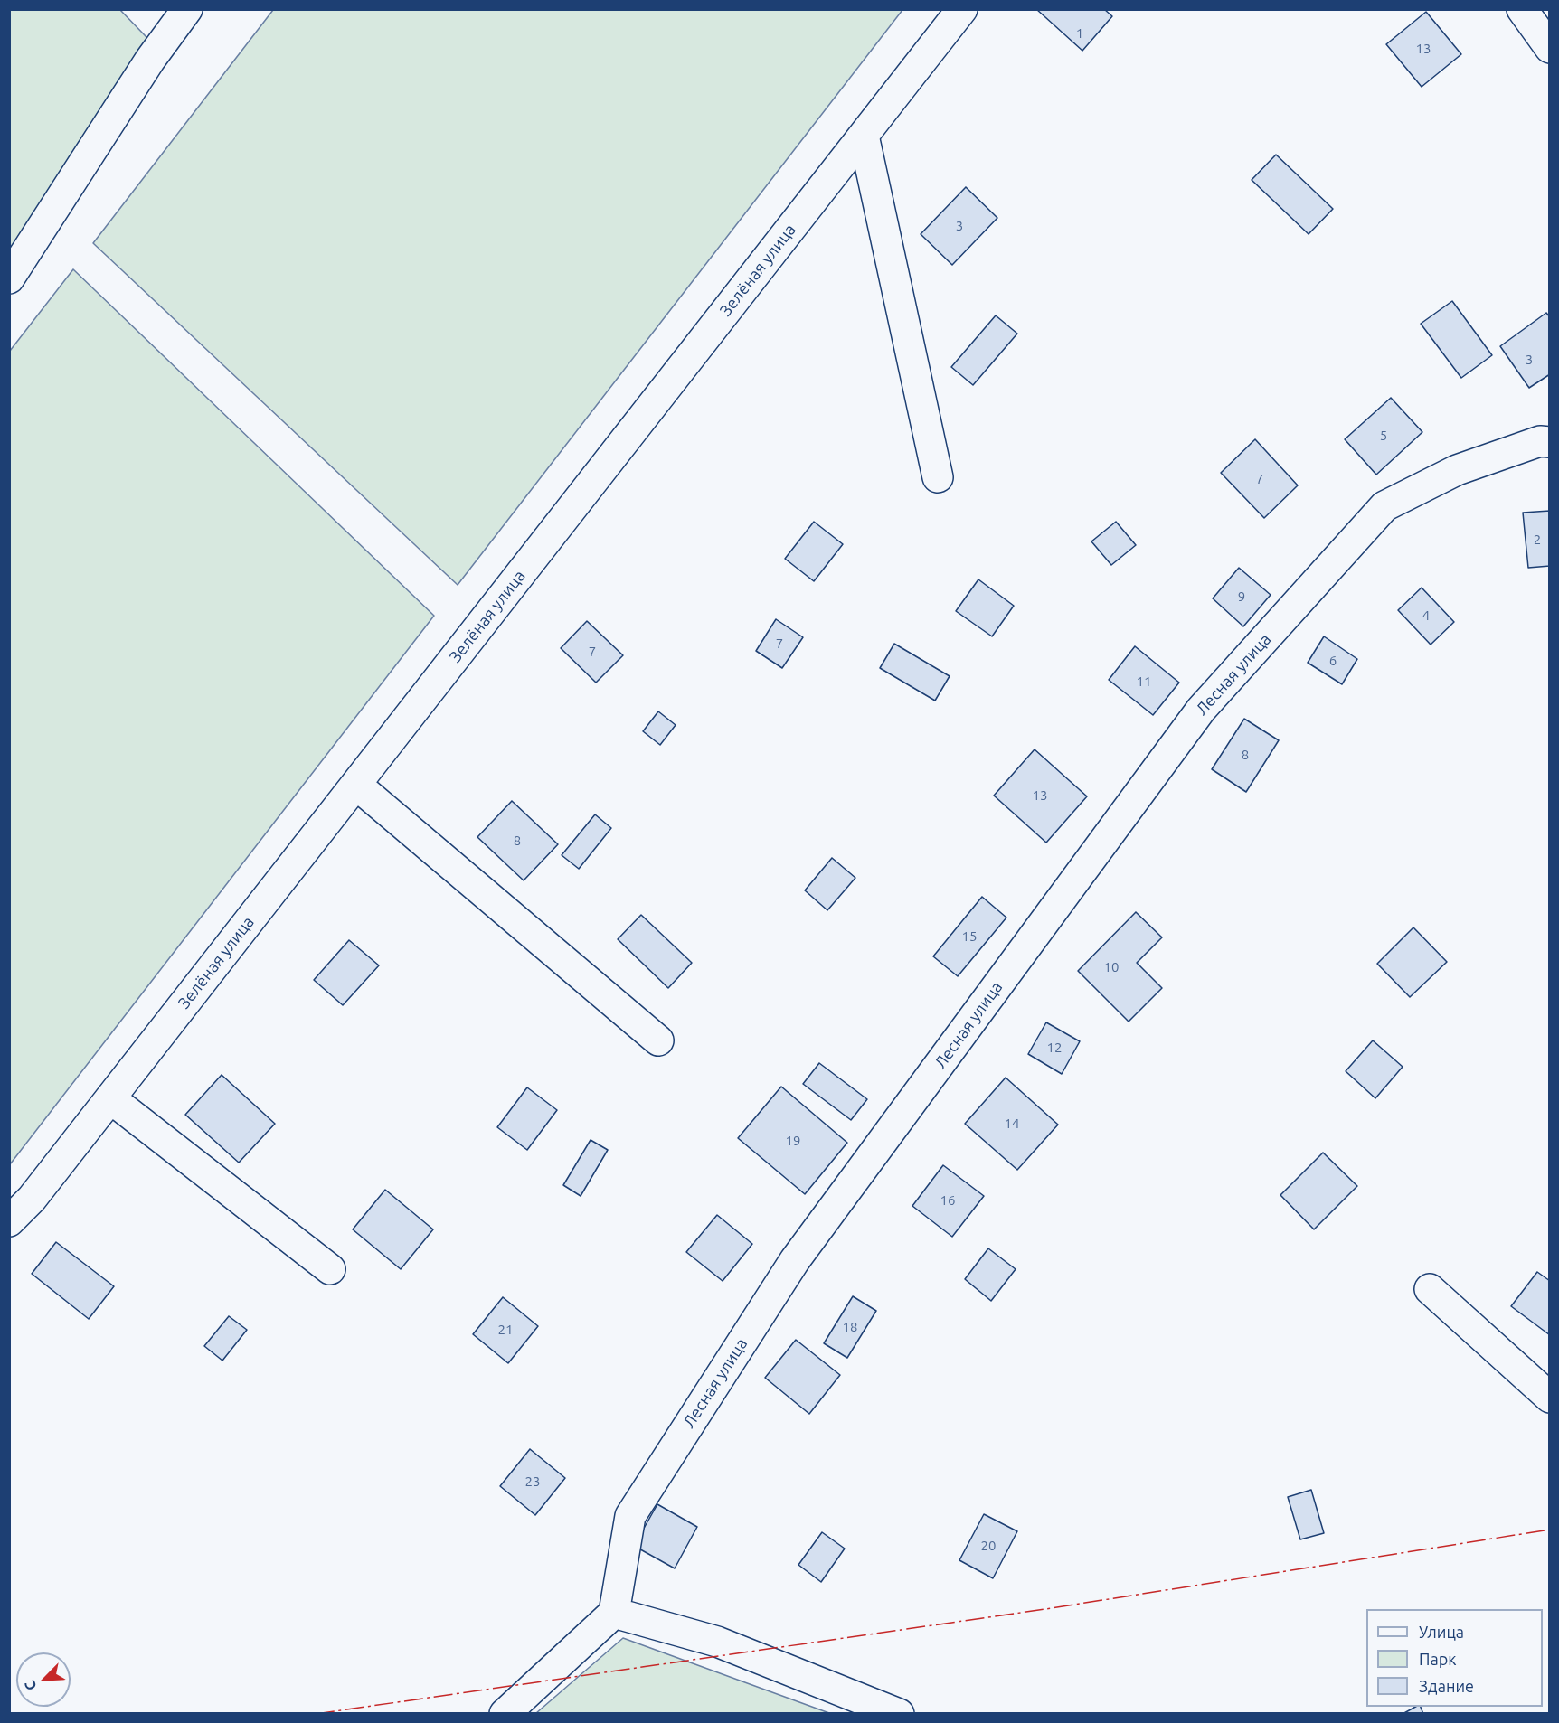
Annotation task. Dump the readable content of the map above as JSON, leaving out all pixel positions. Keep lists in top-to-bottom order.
{
  "streets": {
    "street": ["Зелёная улица", "Лесная улица"]
  },
  "house_numbers": [
    "1",
    "13",
    "3",
    "3",
    "5",
    "7",
    "2",
    "9",
    "4",
    "7",
    "7",
    "6",
    "11",
    "8",
    "13",
    "8",
    "15",
    "10",
    "12",
    "14",
    "19",
    "16",
    "18",
    "21",
    "23",
    "20"
  ],
  "legend": ["Улица", "Парк", "Здание"],
  "north": "bottom left"
}
